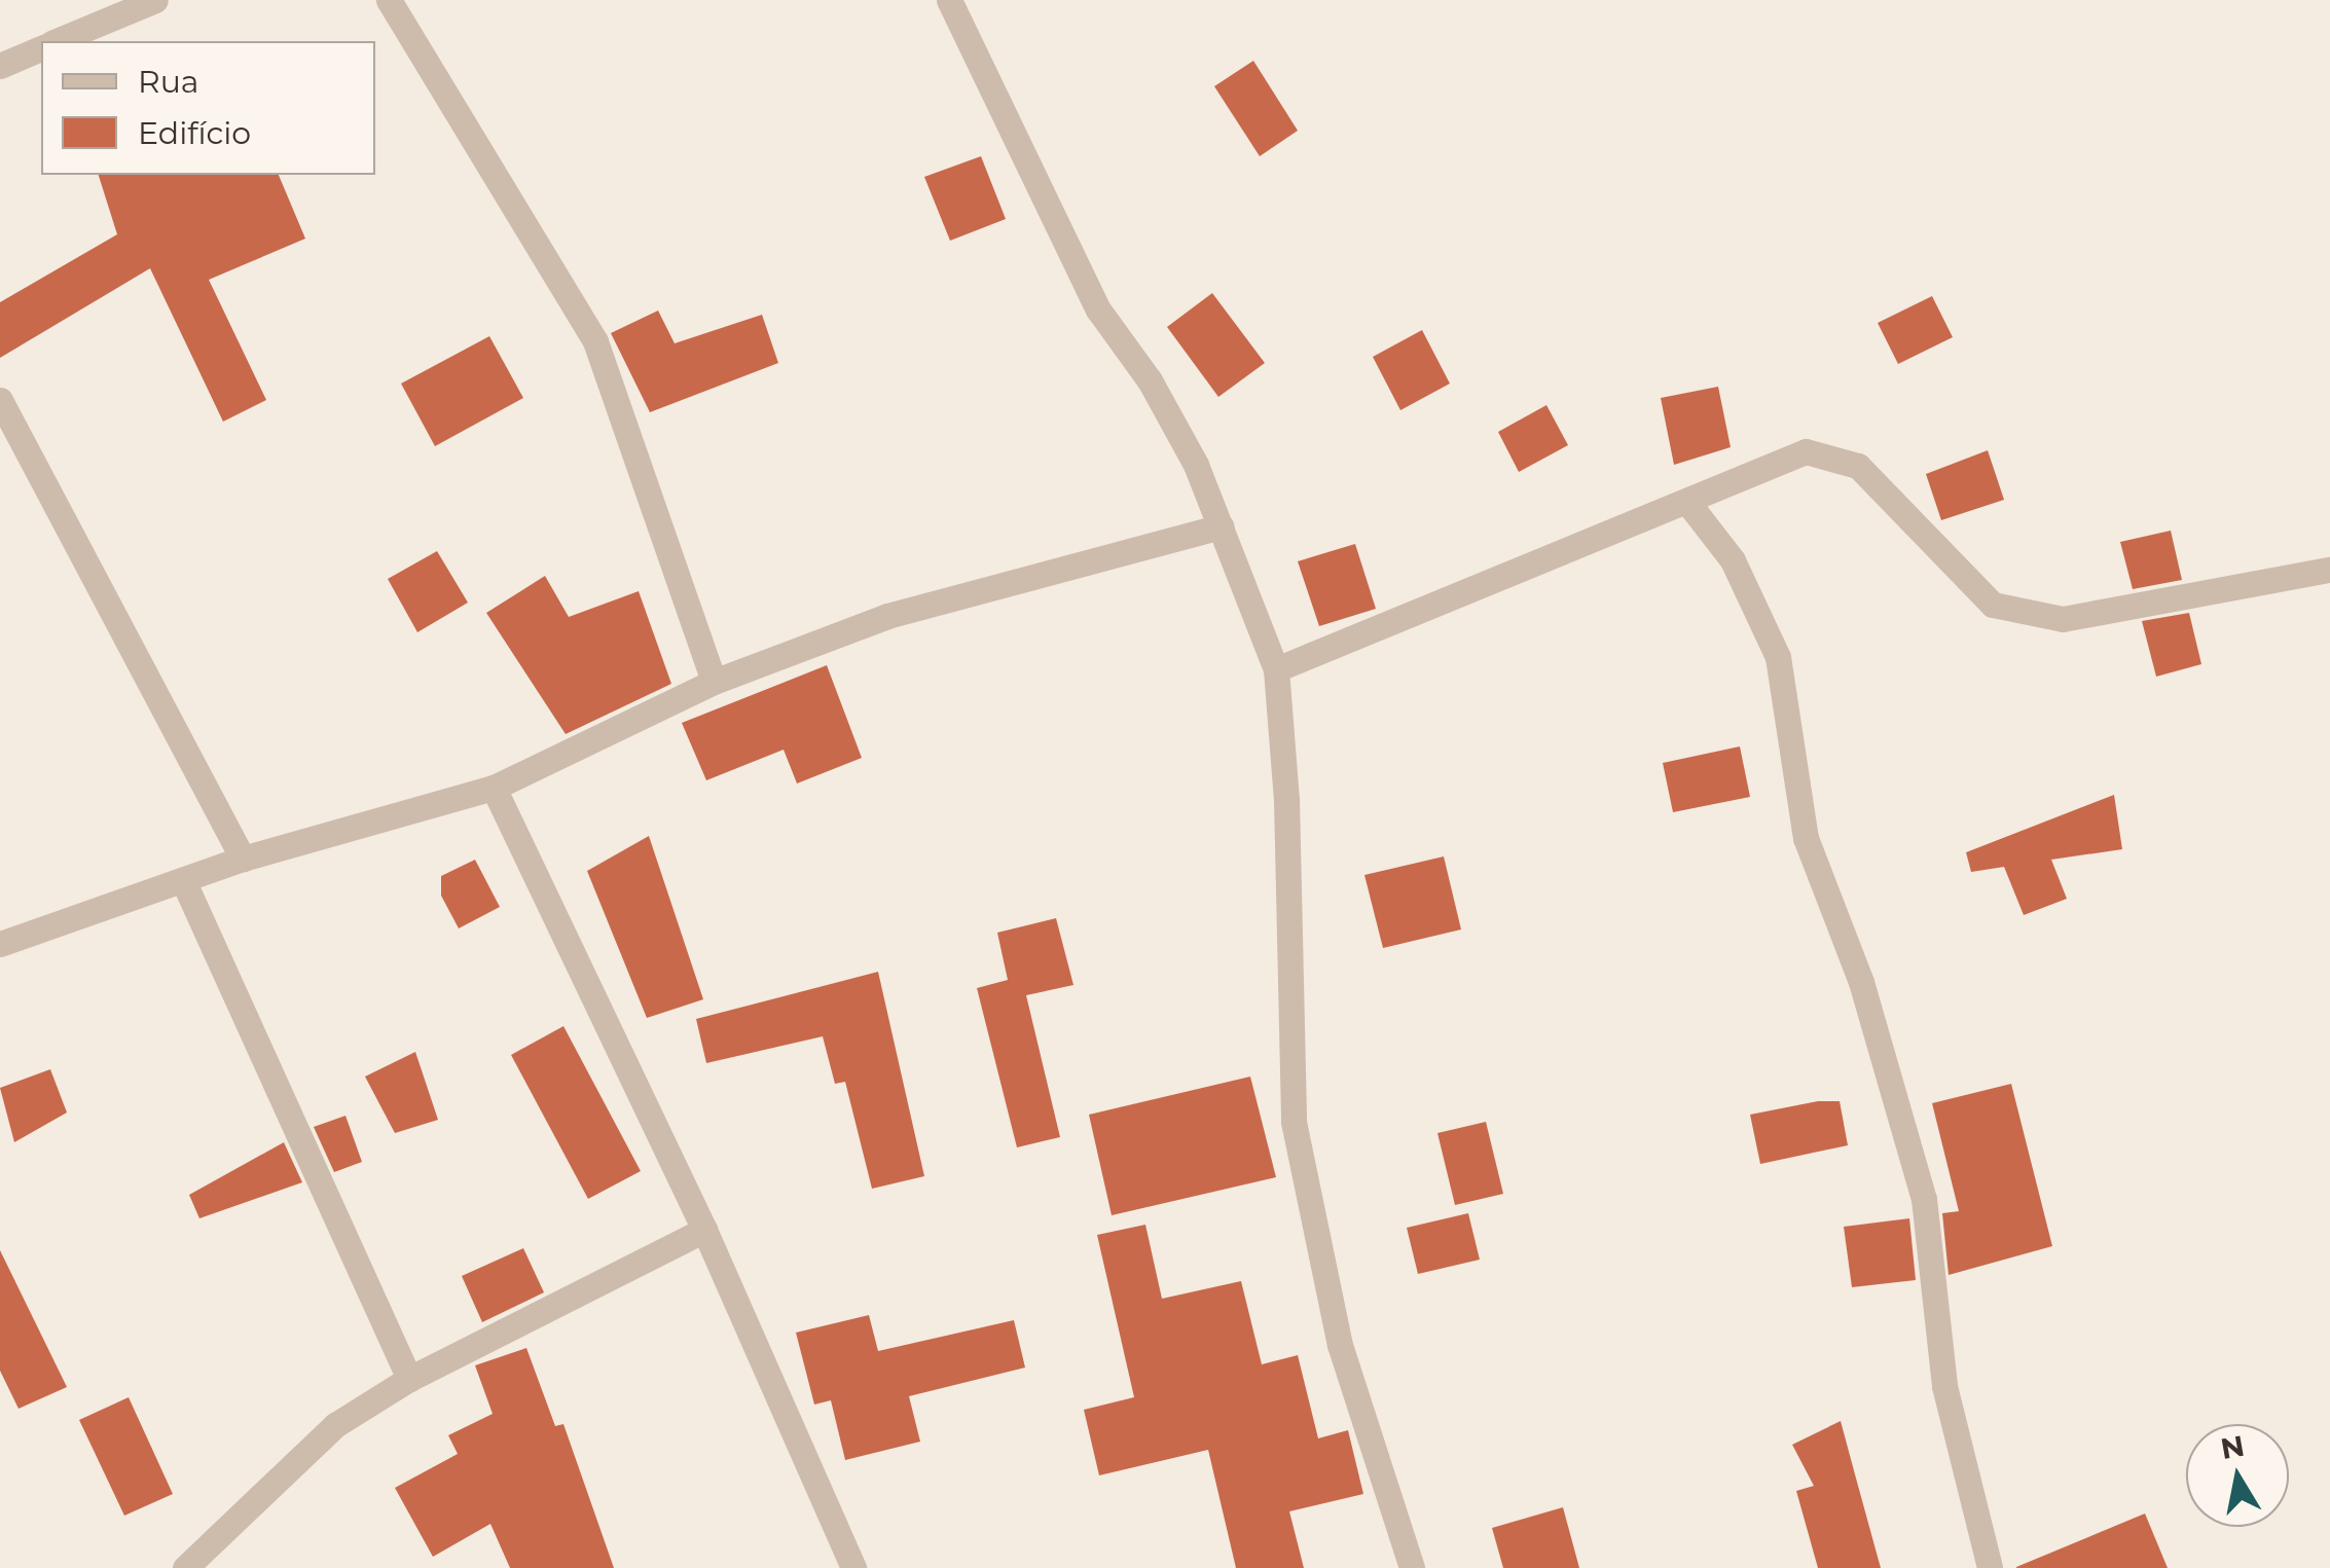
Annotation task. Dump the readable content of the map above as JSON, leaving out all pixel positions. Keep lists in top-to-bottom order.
{
  "legend": ["Rua", "Edifício"],
  "north": "top"
}
